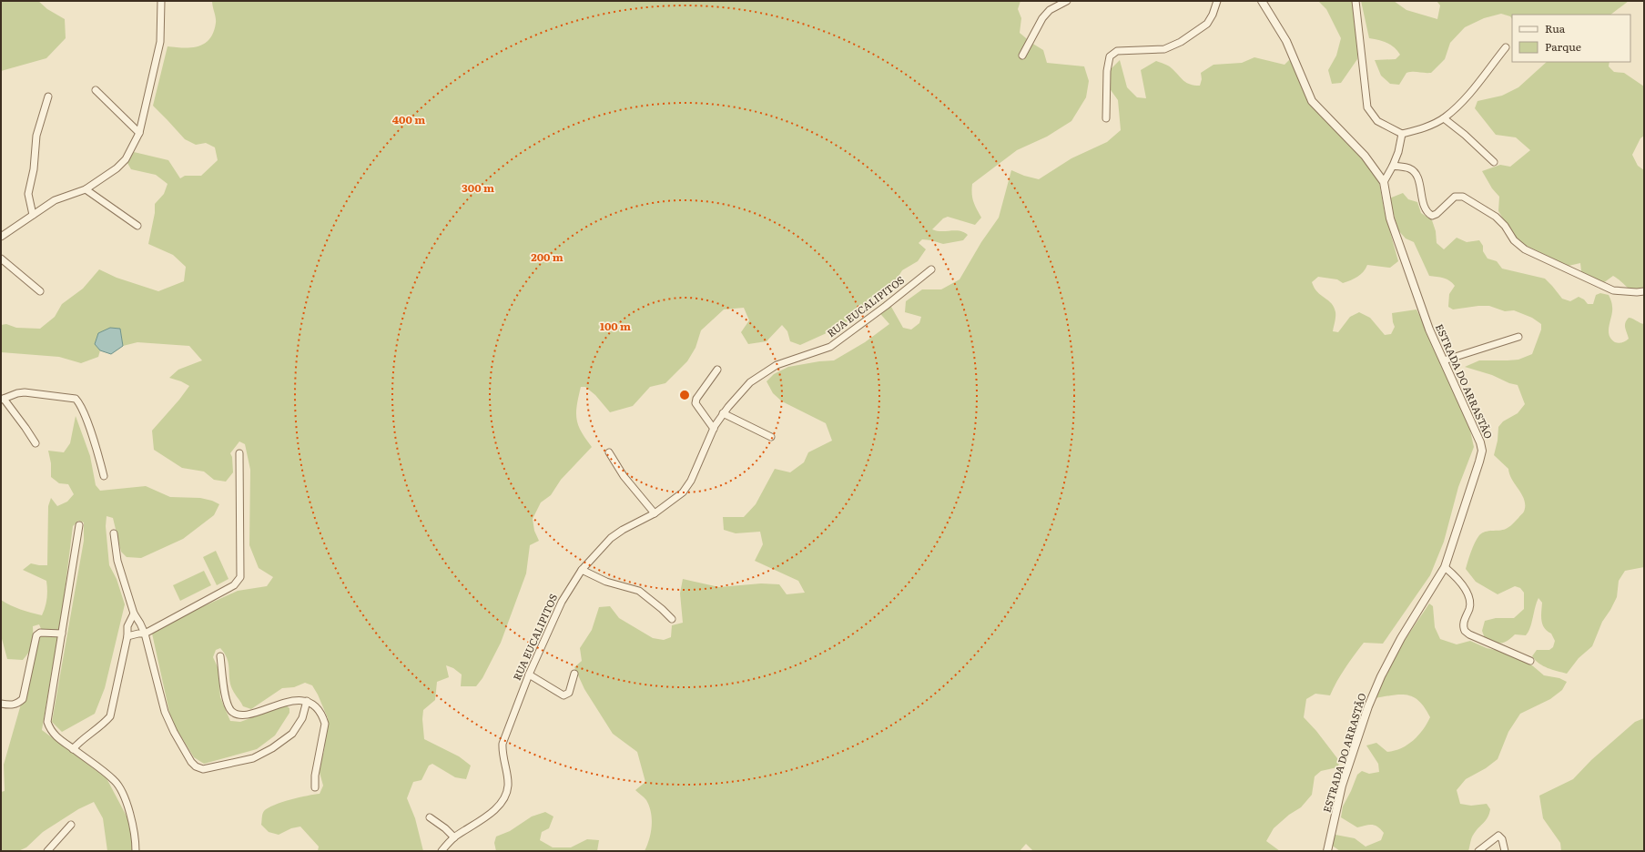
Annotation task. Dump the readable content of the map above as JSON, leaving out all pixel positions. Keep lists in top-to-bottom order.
{
  "streets": {
    "street": ["RUA EUCALIPITOS", "ESTRADA DO ARRASTÃO"]
  },
  "legend": ["Rua", "Parque"],
  "rings": [
    "400 m",
    "300 m",
    "200 m",
    "100 m"
  ]
}
